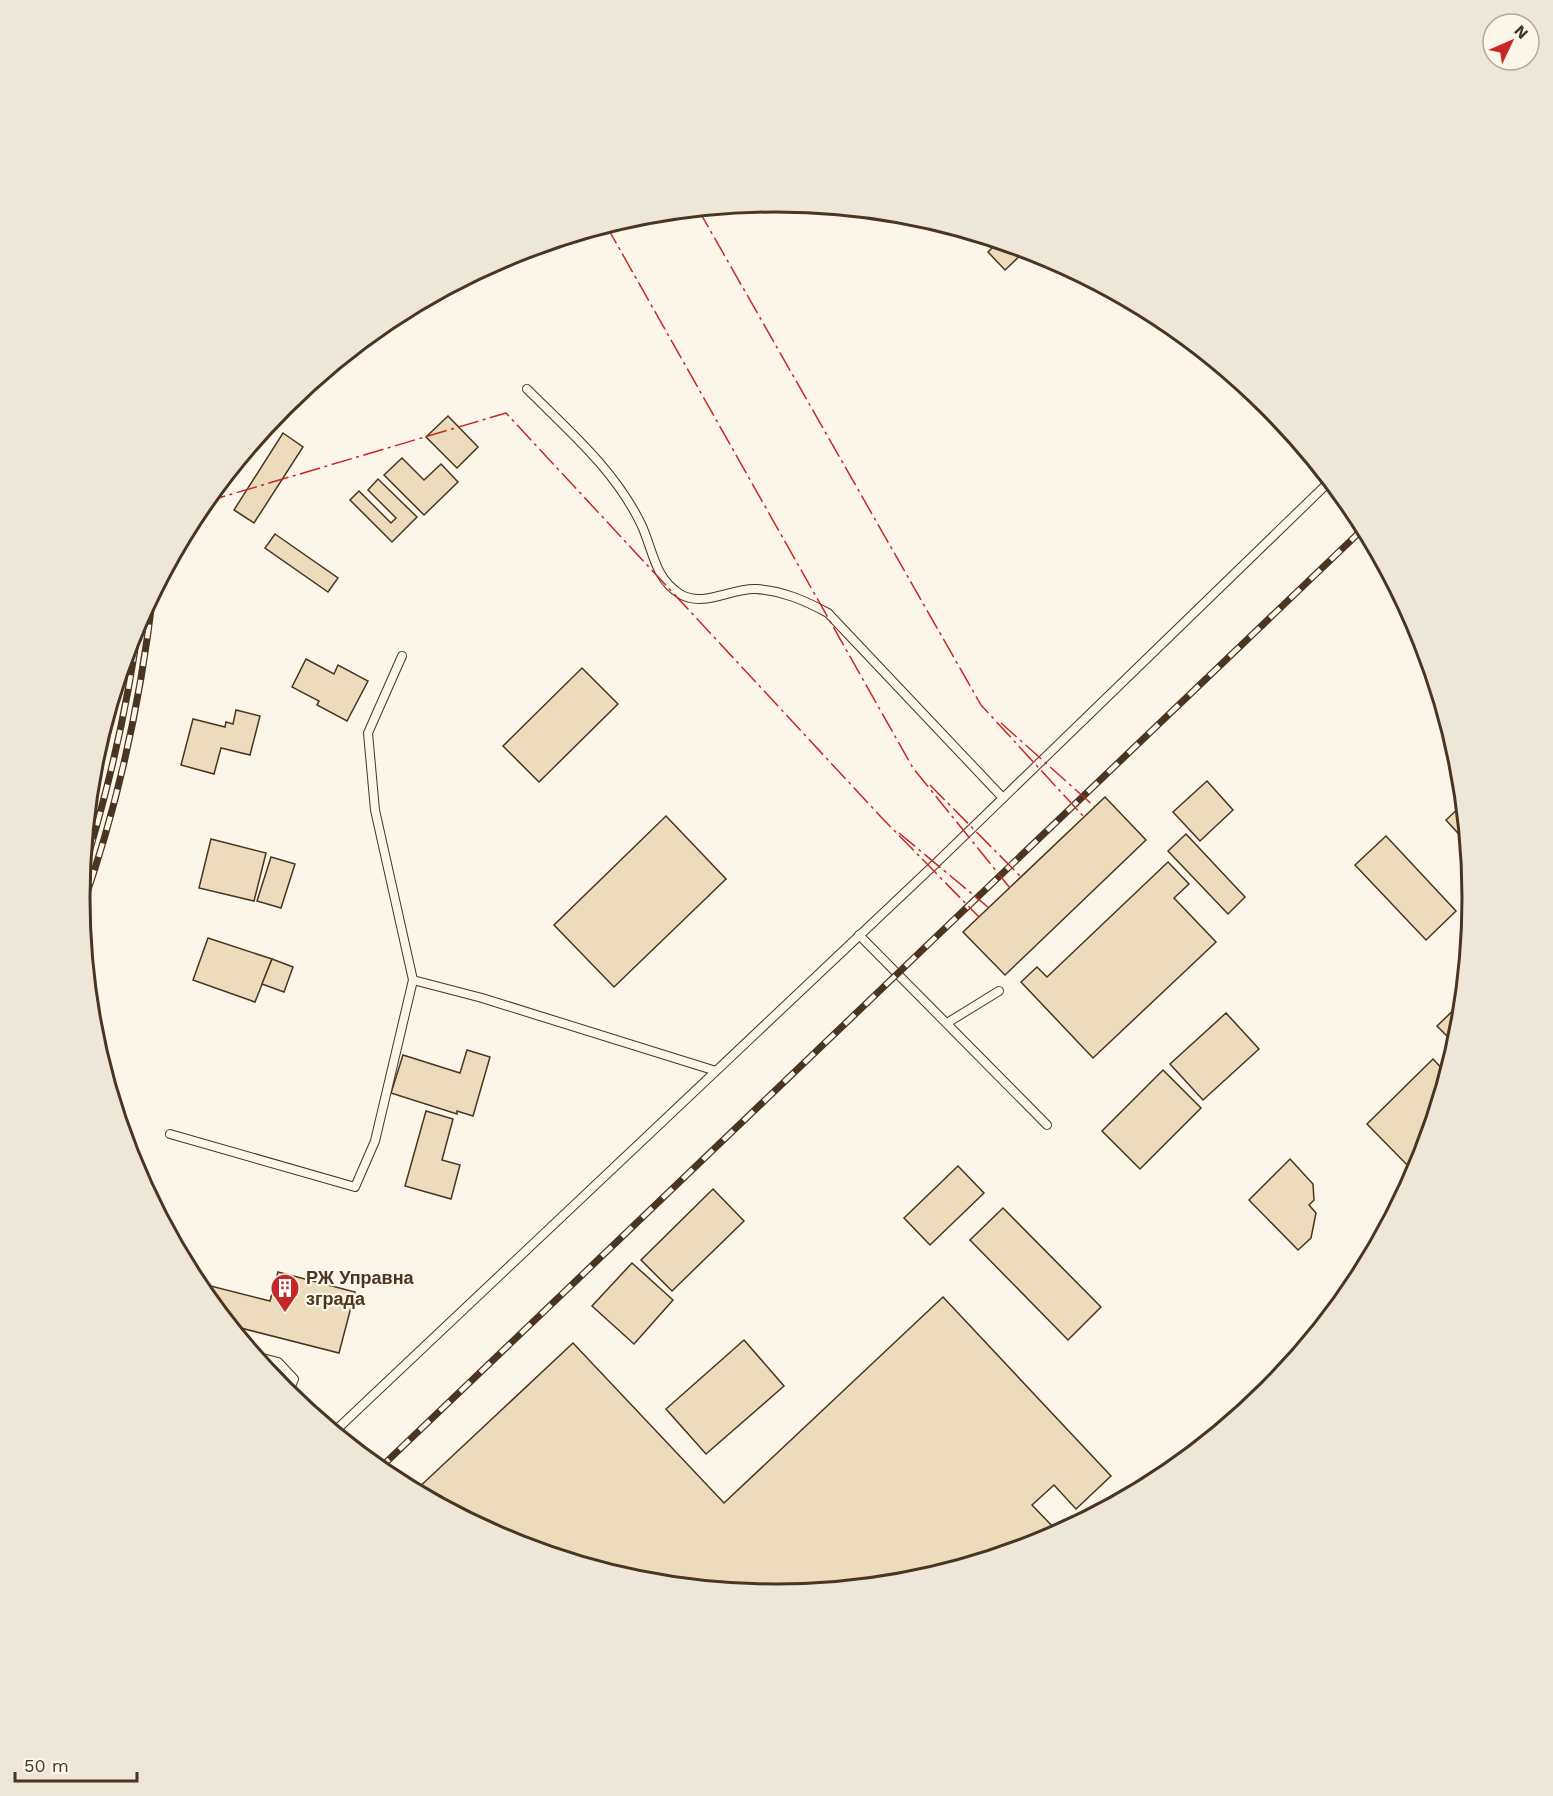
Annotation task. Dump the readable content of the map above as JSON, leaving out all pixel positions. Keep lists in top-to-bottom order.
{
  "places": {
    "building": ["РЖ Управна зграда"]
  },
  "scale_bar": "50 m",
  "north": "top right"
}
